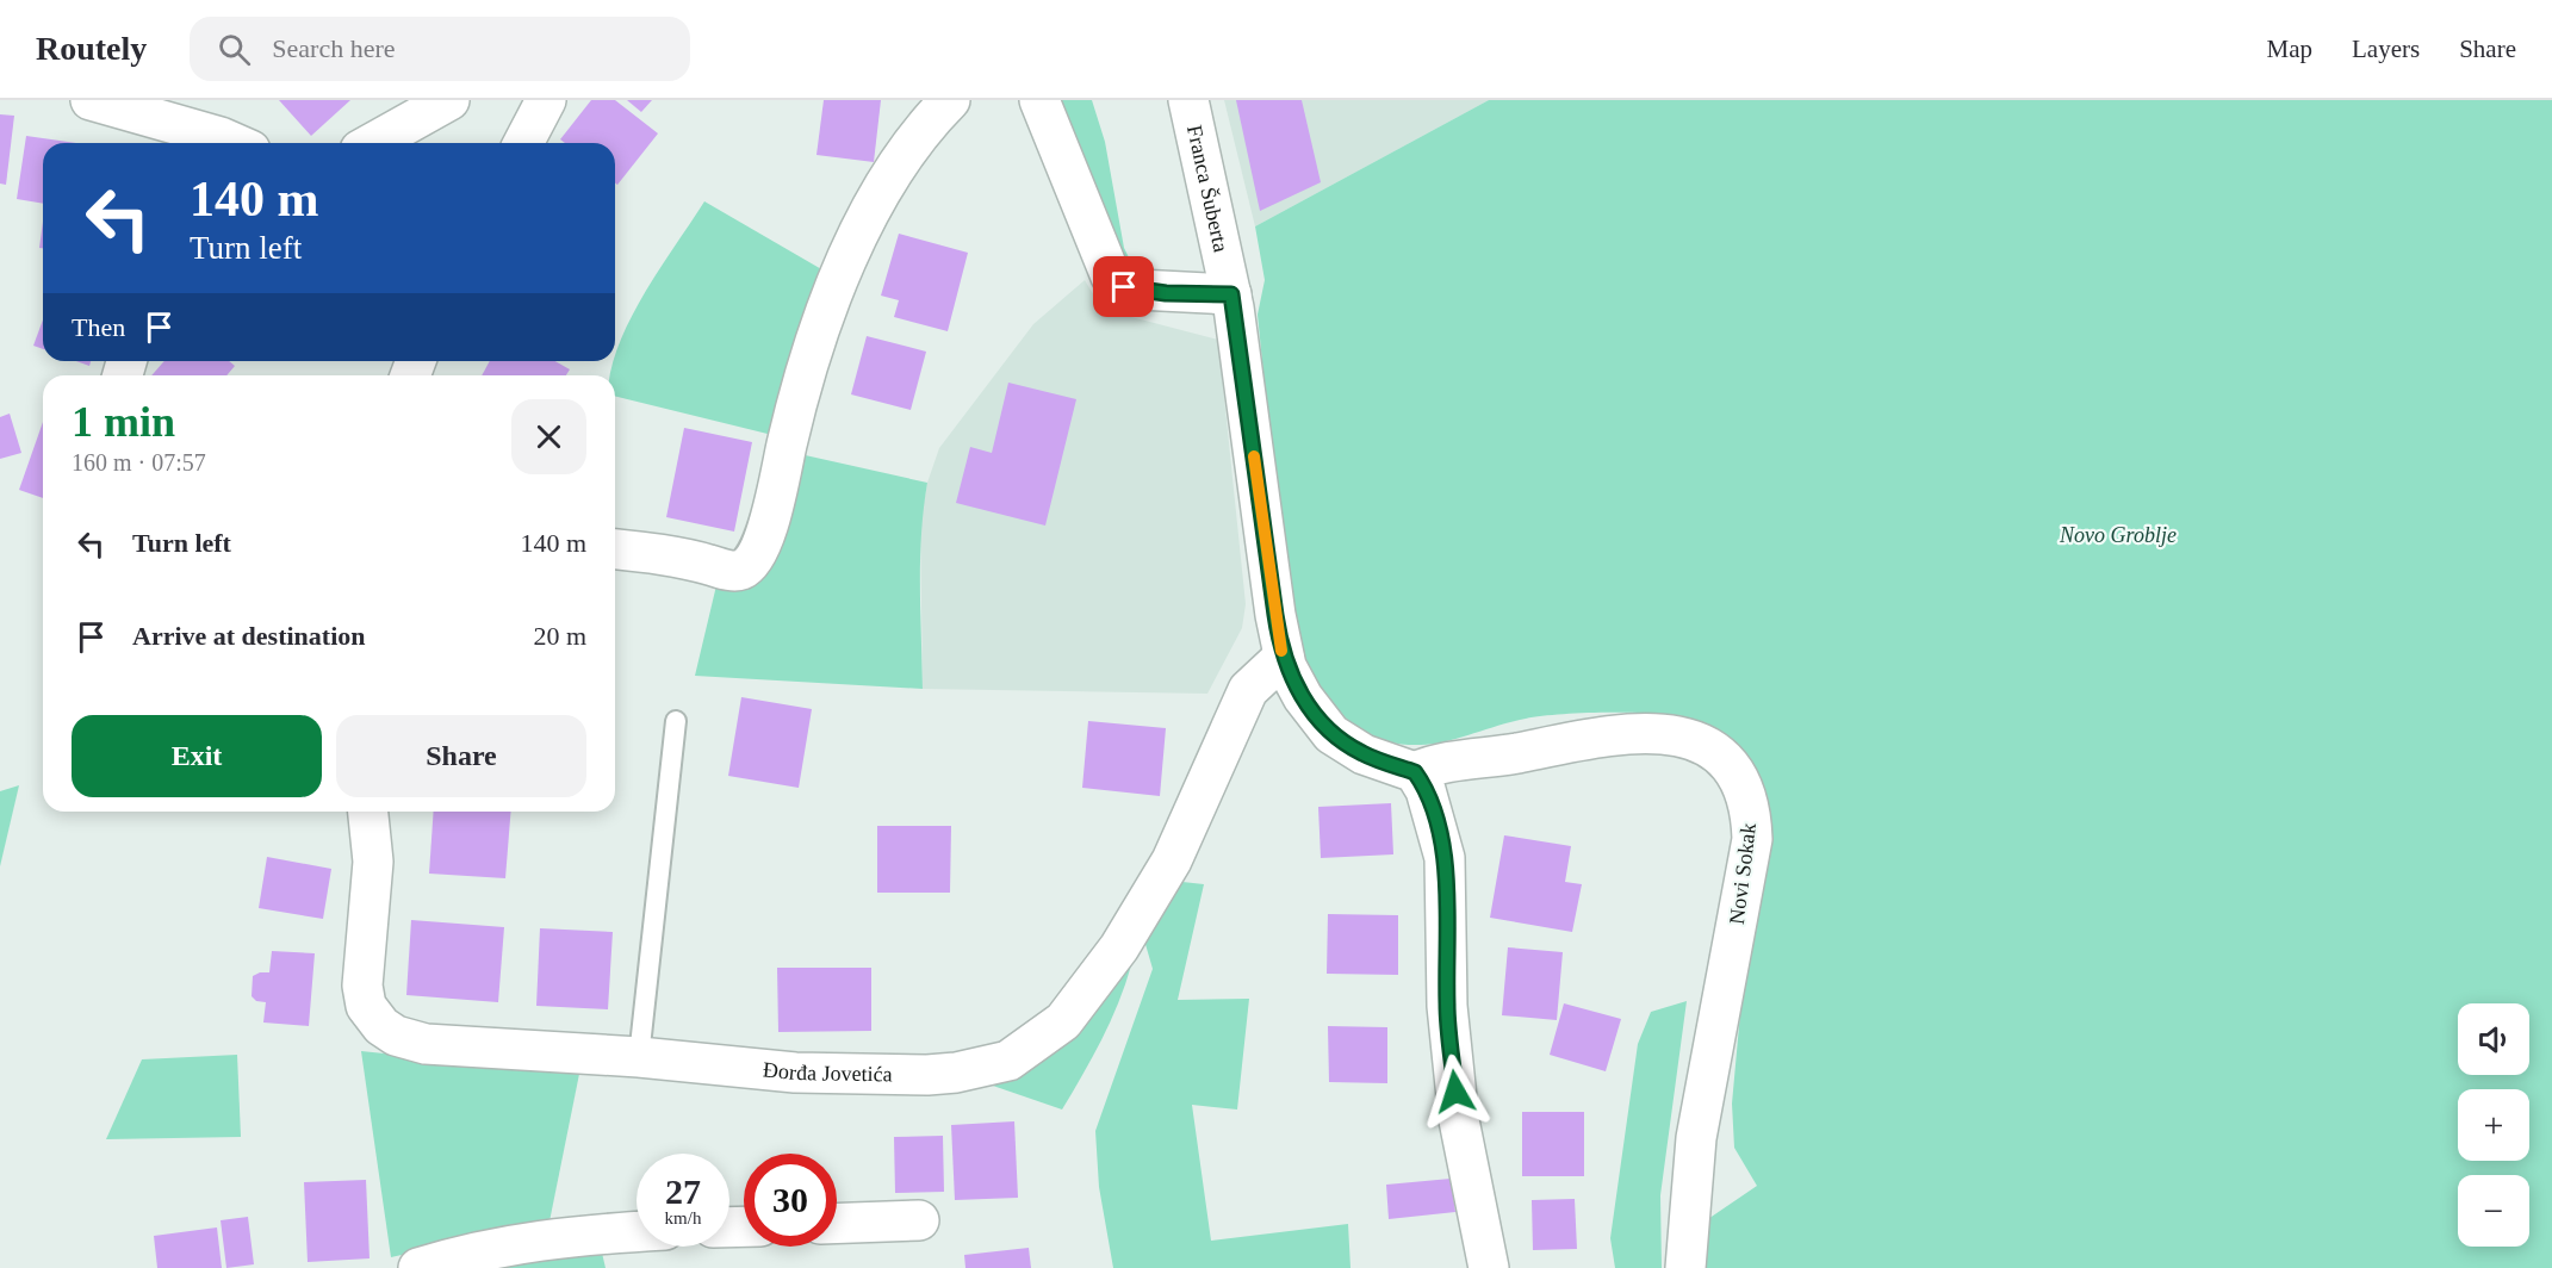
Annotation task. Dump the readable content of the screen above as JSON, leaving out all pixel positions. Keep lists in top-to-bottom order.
{
  "streets": {
    "street": ["Franca Šuberta", "Novi Sokak", "Đorđa Jovetića"]
  },
  "crossings": [
    ["Franca Šuberta", "Novi Sokak"],
    ["Franca Šuberta", "Đorđa Jovetića"]
  ],
  "parks": ["Novo Groblje"],
  "page": {
    "header": "Routely",
    "search": "Search here",
    "nav": ["Map", "Layers", "Share"],
    "turn": ["140 m", "Turn left"],
    "then": "Then",
    "heading": ["1 min", "160 m · 07:57"],
    "list": [
      {
        "name": "Turn left",
        "value": "140 m"
      },
      {
        "name": "Arrive at destination",
        "value": "20 m"
      }
    ],
    "buttons": ["Exit", "Share"],
    "map_buttons": ["+", "−"],
    "speed": "27 km/h",
    "limit": "30"
  }
}
